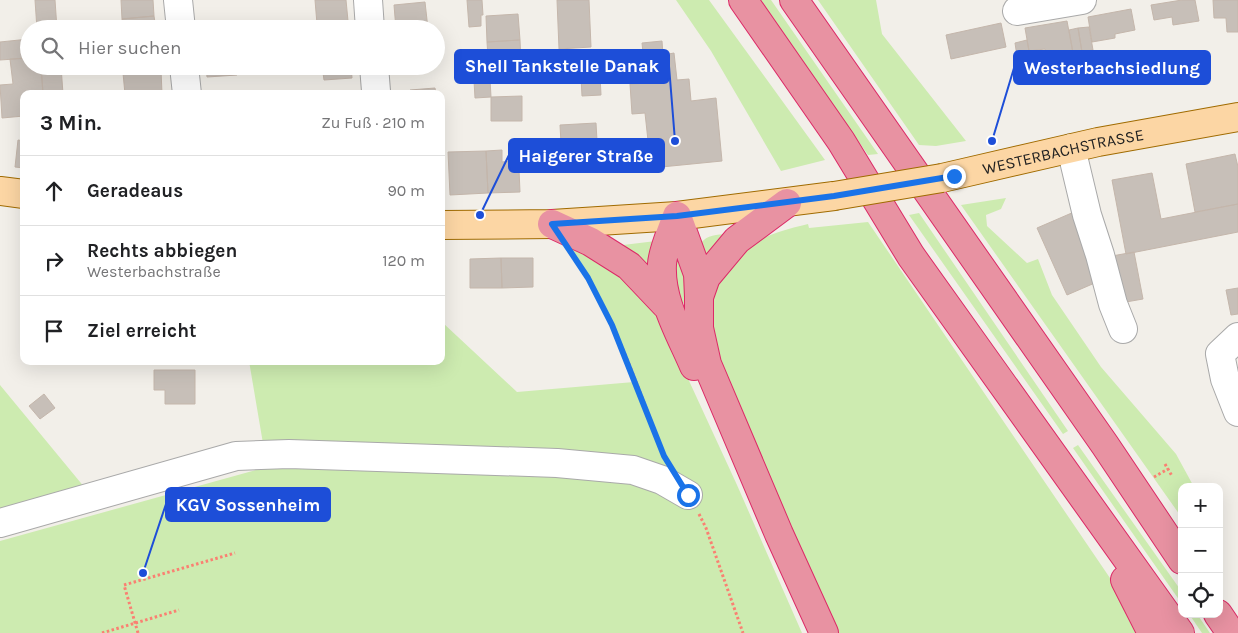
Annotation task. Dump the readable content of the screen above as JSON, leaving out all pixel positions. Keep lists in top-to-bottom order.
{
  "streets": {
    "main road": ["WESTERBACHSTRASSE"]
  },
  "places": [
    "Shell Tankstelle Danak",
    "Westerbachsiedlung",
    "Haigerer Straße",
    "KGV Sossenheim"
  ],
  "page": {
    "search": "Hier suchen",
    "heading": ["3 Min.", "Zu Fuß · 210 m"],
    "list": [
      ["Geradeaus", "90 m"],
      ["Rechts abbiegen", "Westerbachstraße", "120 m"],
      "Ziel erreicht"
    ],
    "map_buttons": ["+", "−"]
  }
}
